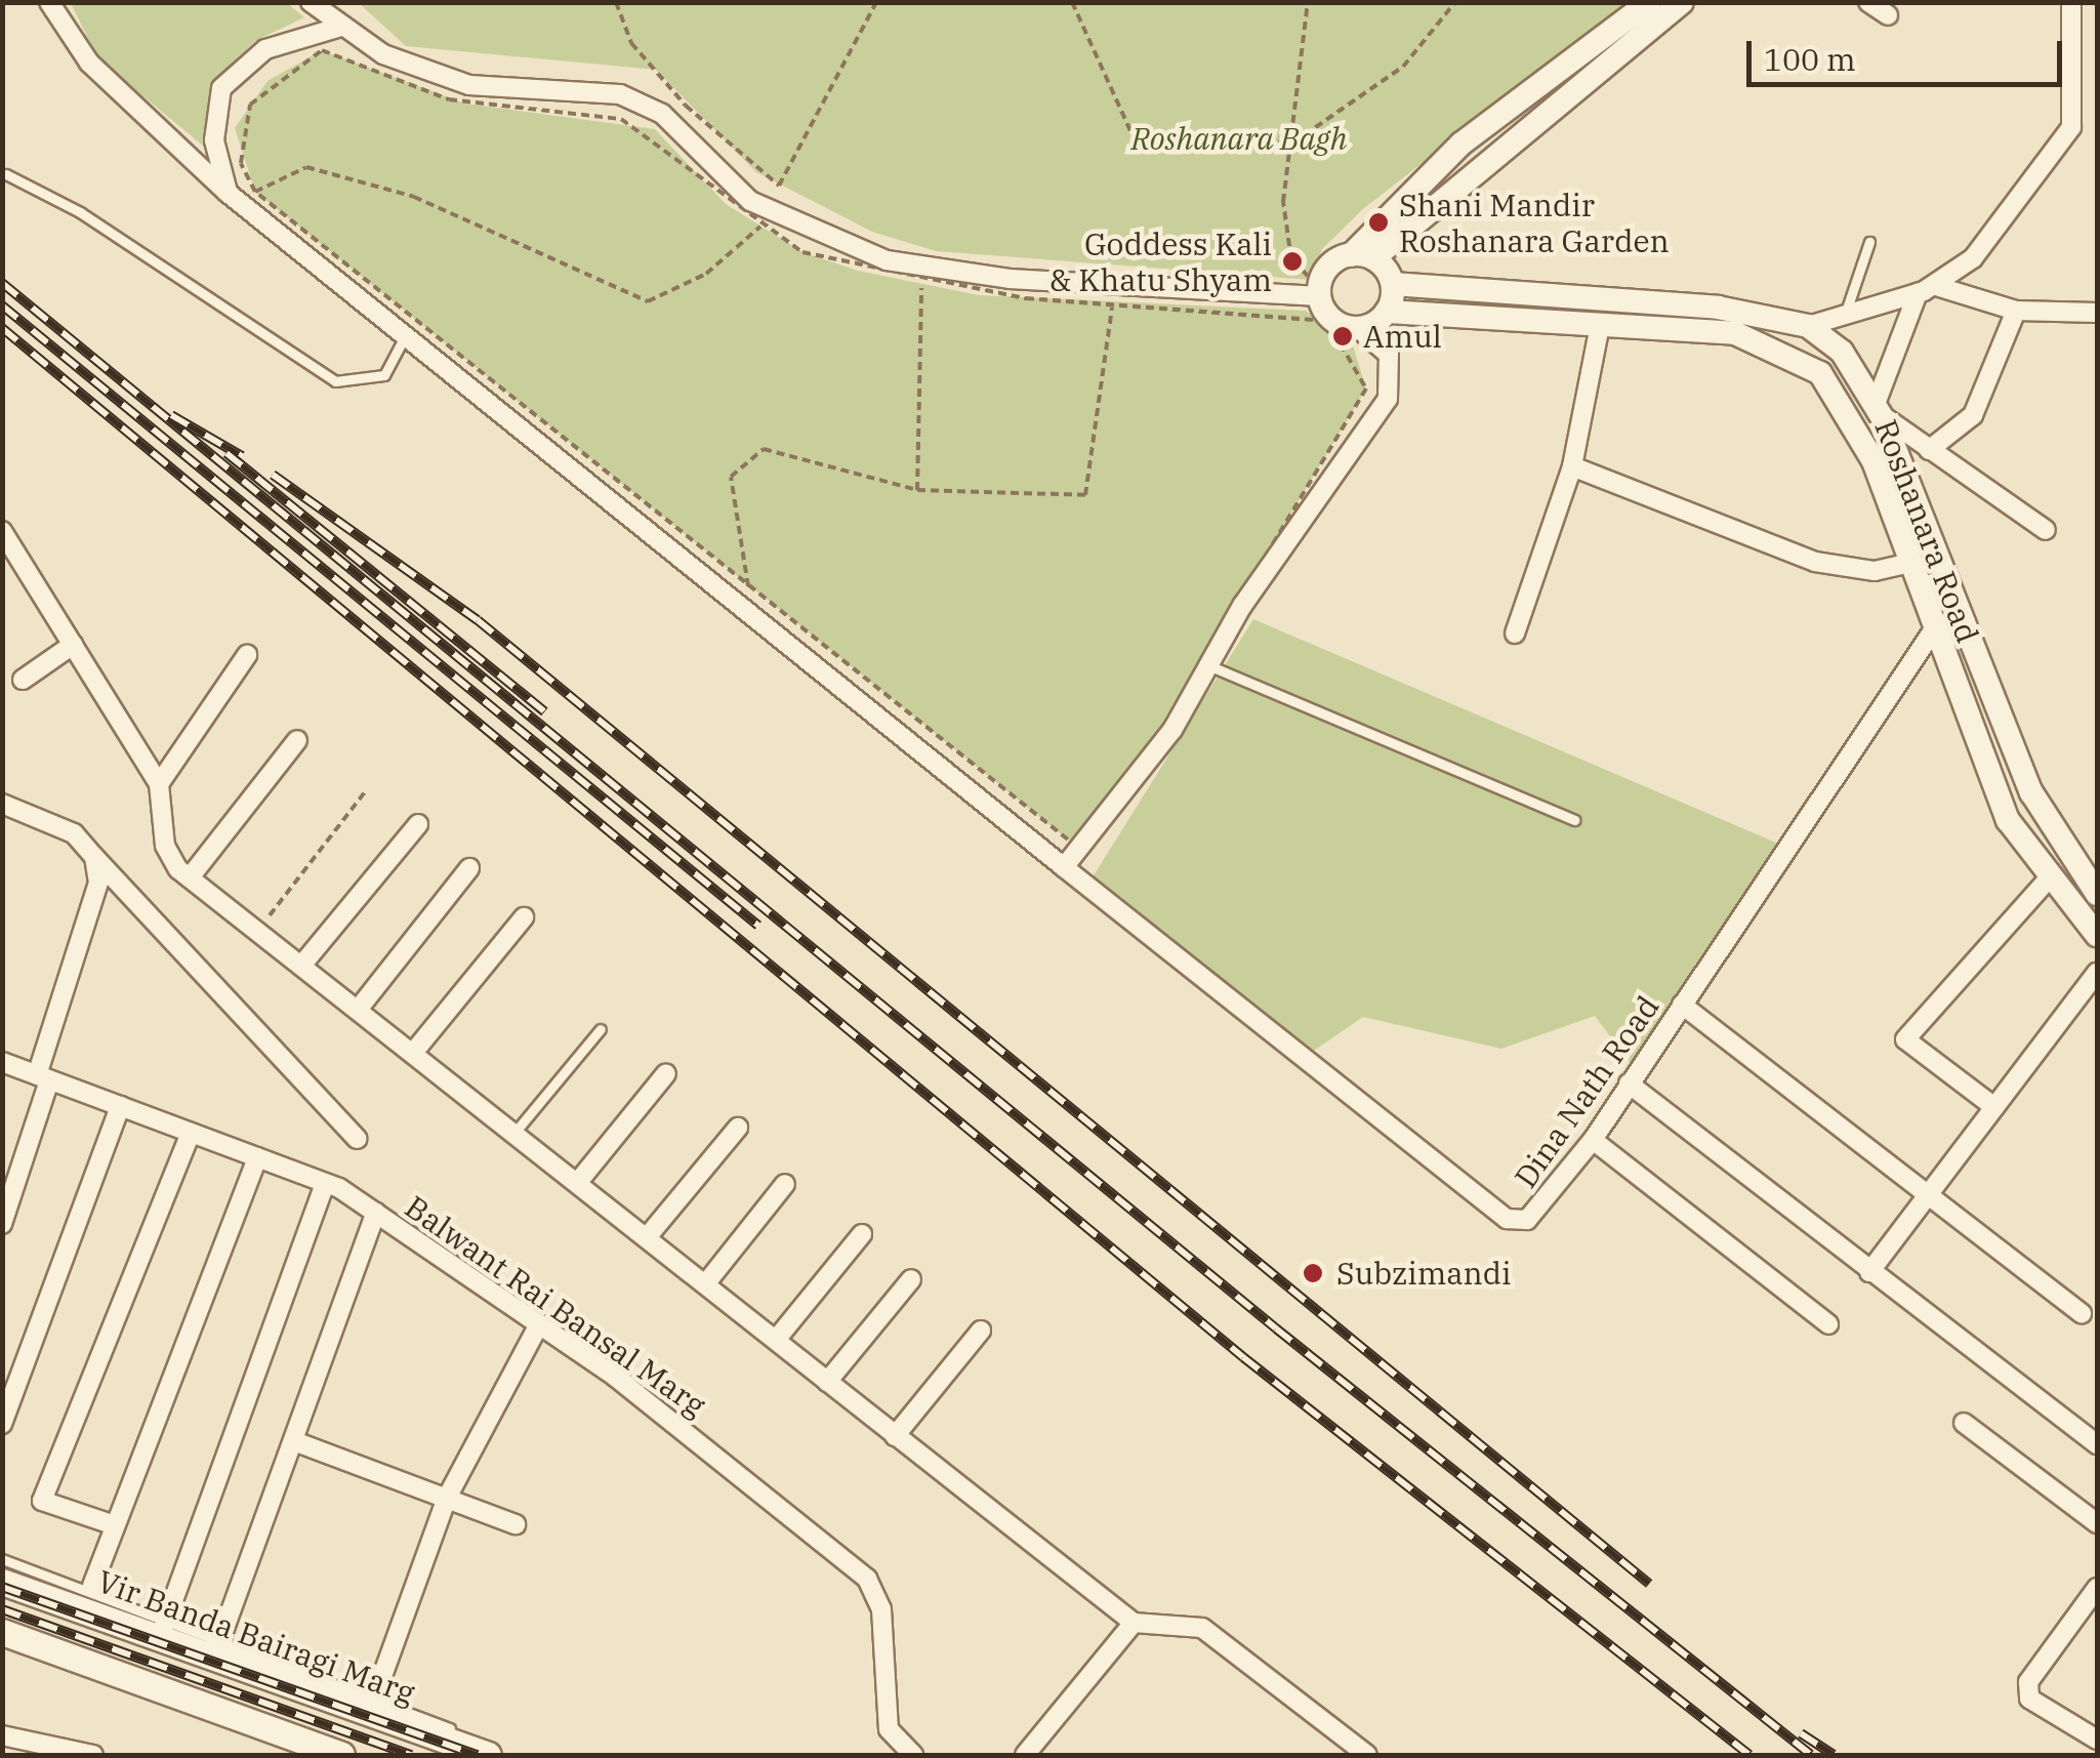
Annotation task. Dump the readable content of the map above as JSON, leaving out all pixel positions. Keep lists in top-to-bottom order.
{
  "streets": {
    "main road": ["Vir Banda Bairagi Marg"],
    "street": ["Roshanara Road", "Dina Nath Road", "Balwant Rai Bansal Marg"]
  },
  "crossings": [
    ["Roshanara Road", "Dina Nath Road"]
  ],
  "parks": ["Roshanara Bagh"],
  "places": [
    "Shani Mandir Roshanara Garden",
    "Goddess Kali & Khatu Shyam",
    "Amul",
    "Subzimandi"
  ],
  "scale_bar": "100 m"
}
